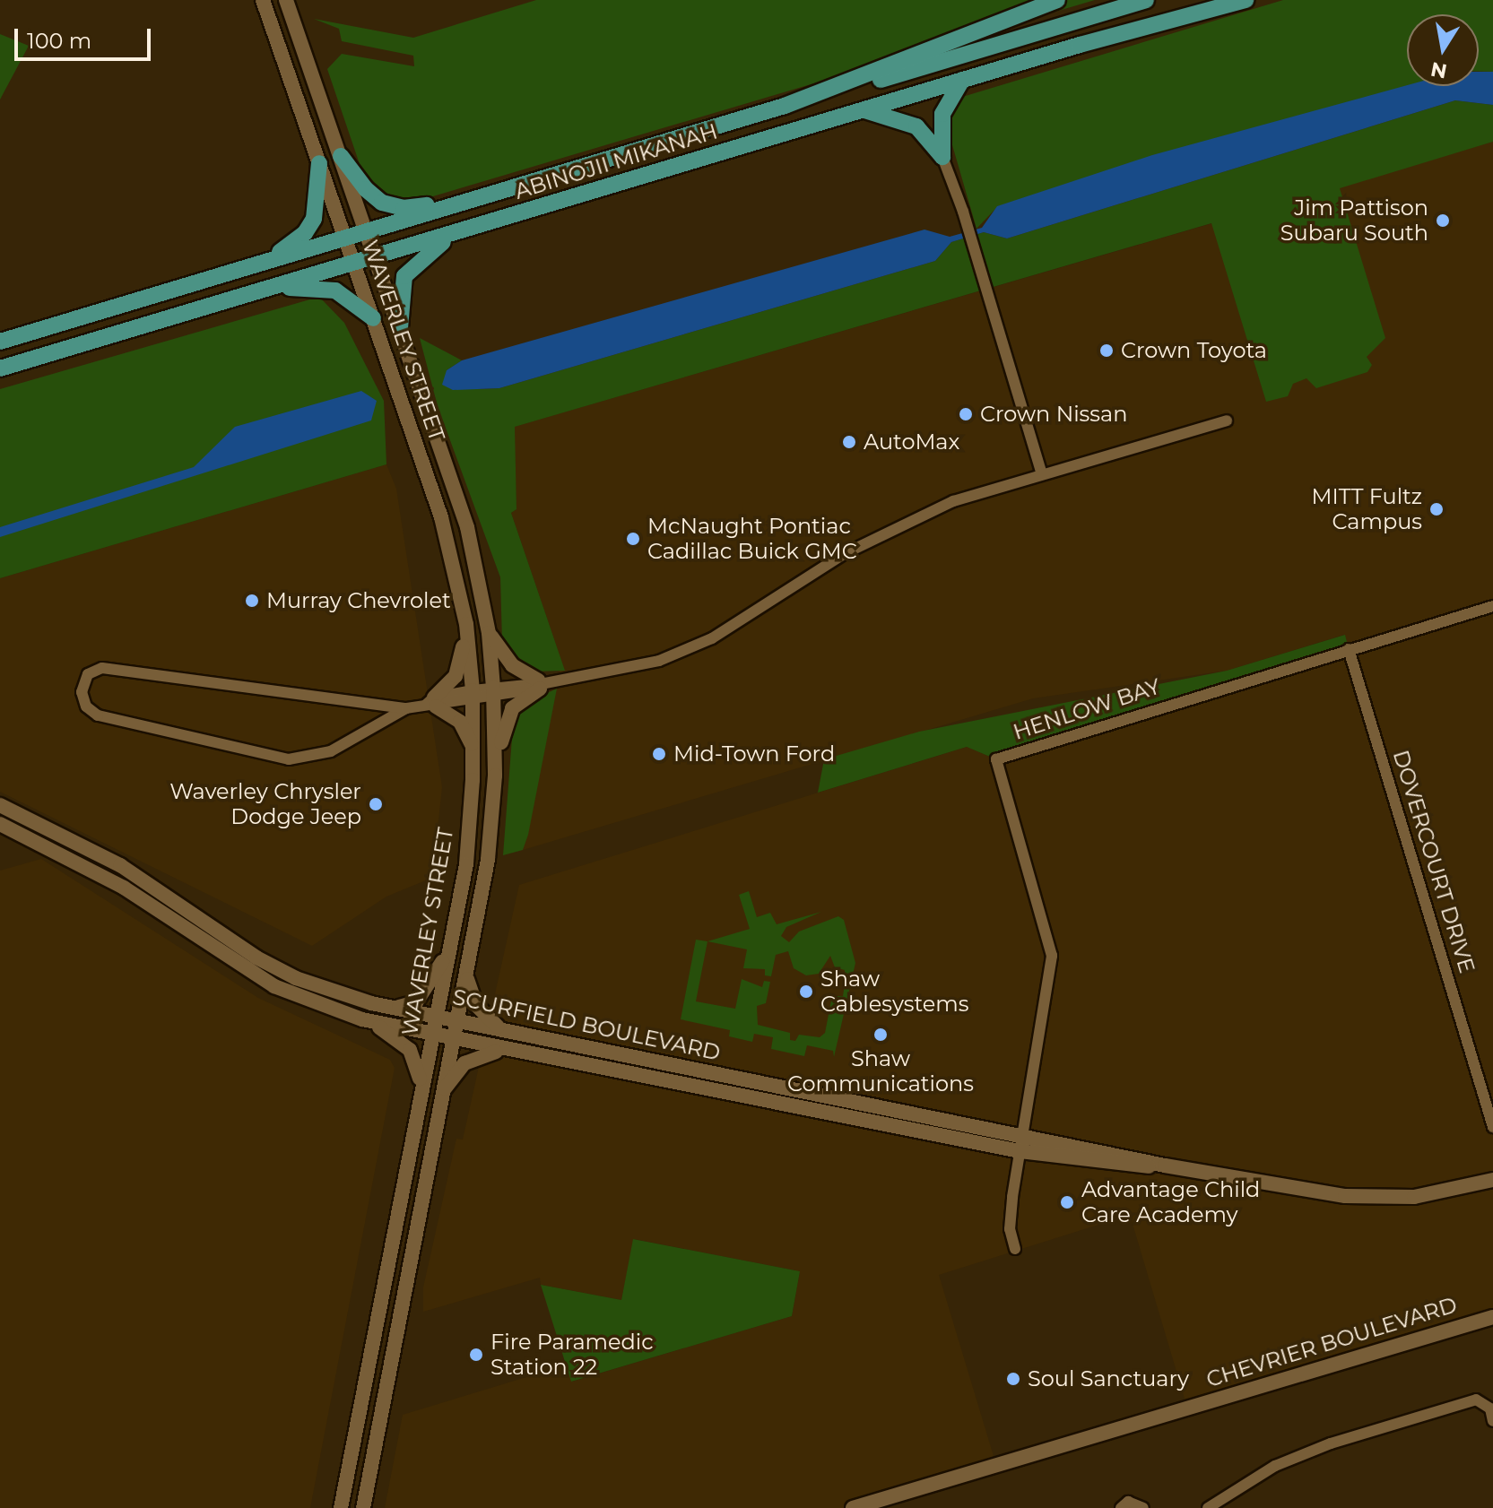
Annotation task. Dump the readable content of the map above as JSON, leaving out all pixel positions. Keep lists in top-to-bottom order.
{
  "streets": {
    "main road": [
      "ABINOJII MIKANAH",
      "WAVERLEY STREET",
      "SCURFIELD BOULEVARD",
      "CHEVRIER BOULEVARD"
    ],
    "street": ["HENLOW BAY", "DOVERCOURT DRIVE"]
  },
  "crossings": [
    ["ABINOJII MIKANAH", "WAVERLEY STREET"],
    ["WAVERLEY STREET", "SCURFIELD BOULEVARD"],
    ["HENLOW BAY", "DOVERCOURT DRIVE"],
    ["HENLOW BAY", "SCURFIELD BOULEVARD"]
  ],
  "places": [
    "Jim Pattison Subaru South",
    "Crown Toyota",
    "Crown Nissan",
    "AutoMax",
    "MITT Fultz Campus",
    "McNaught Pontiac Cadillac Buick GMC",
    "Murray Chevrolet",
    "Mid-Town Ford",
    "Waverley Chrysler Dodge Jeep",
    "Shaw Cablesystems",
    "Shaw Communications",
    "Advantage Child Care Academy",
    "Fire Paramedic Station 22",
    "Soul Sanctuary"
  ],
  "scale_bar": "100 m",
  "north": "bottom"
}
